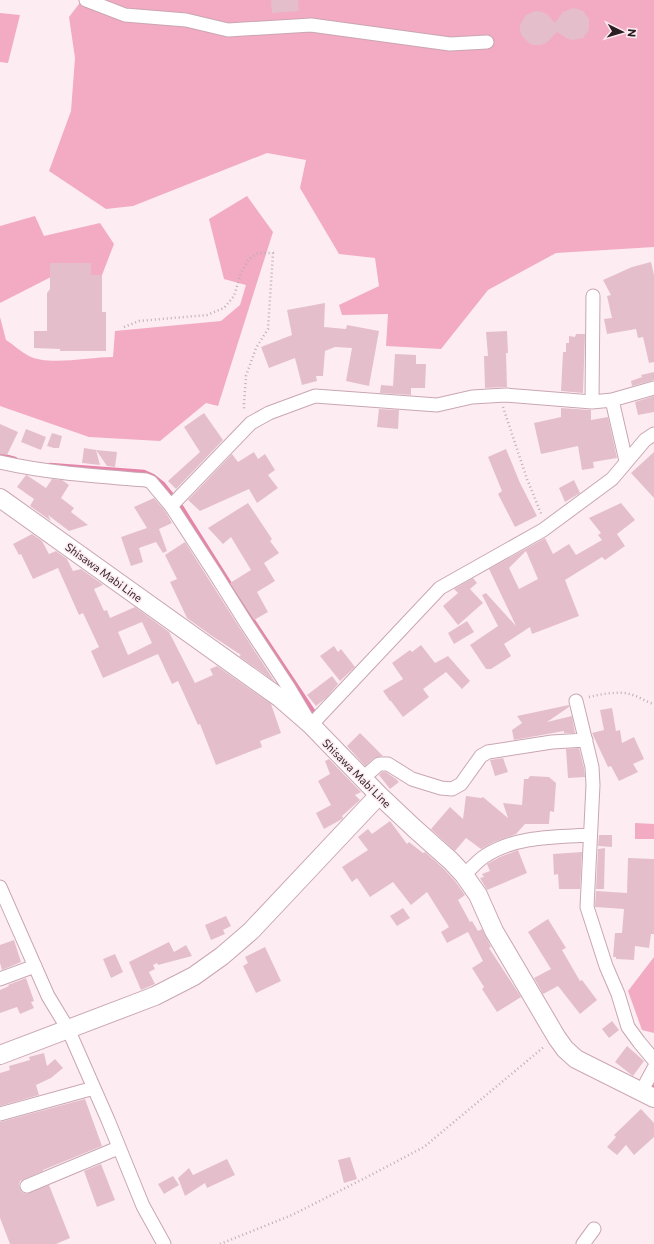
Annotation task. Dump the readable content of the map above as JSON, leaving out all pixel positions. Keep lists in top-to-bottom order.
{
  "streets": {
    "main road": ["Shisawa Mabi Line"]
  },
  "north": "right"
}
